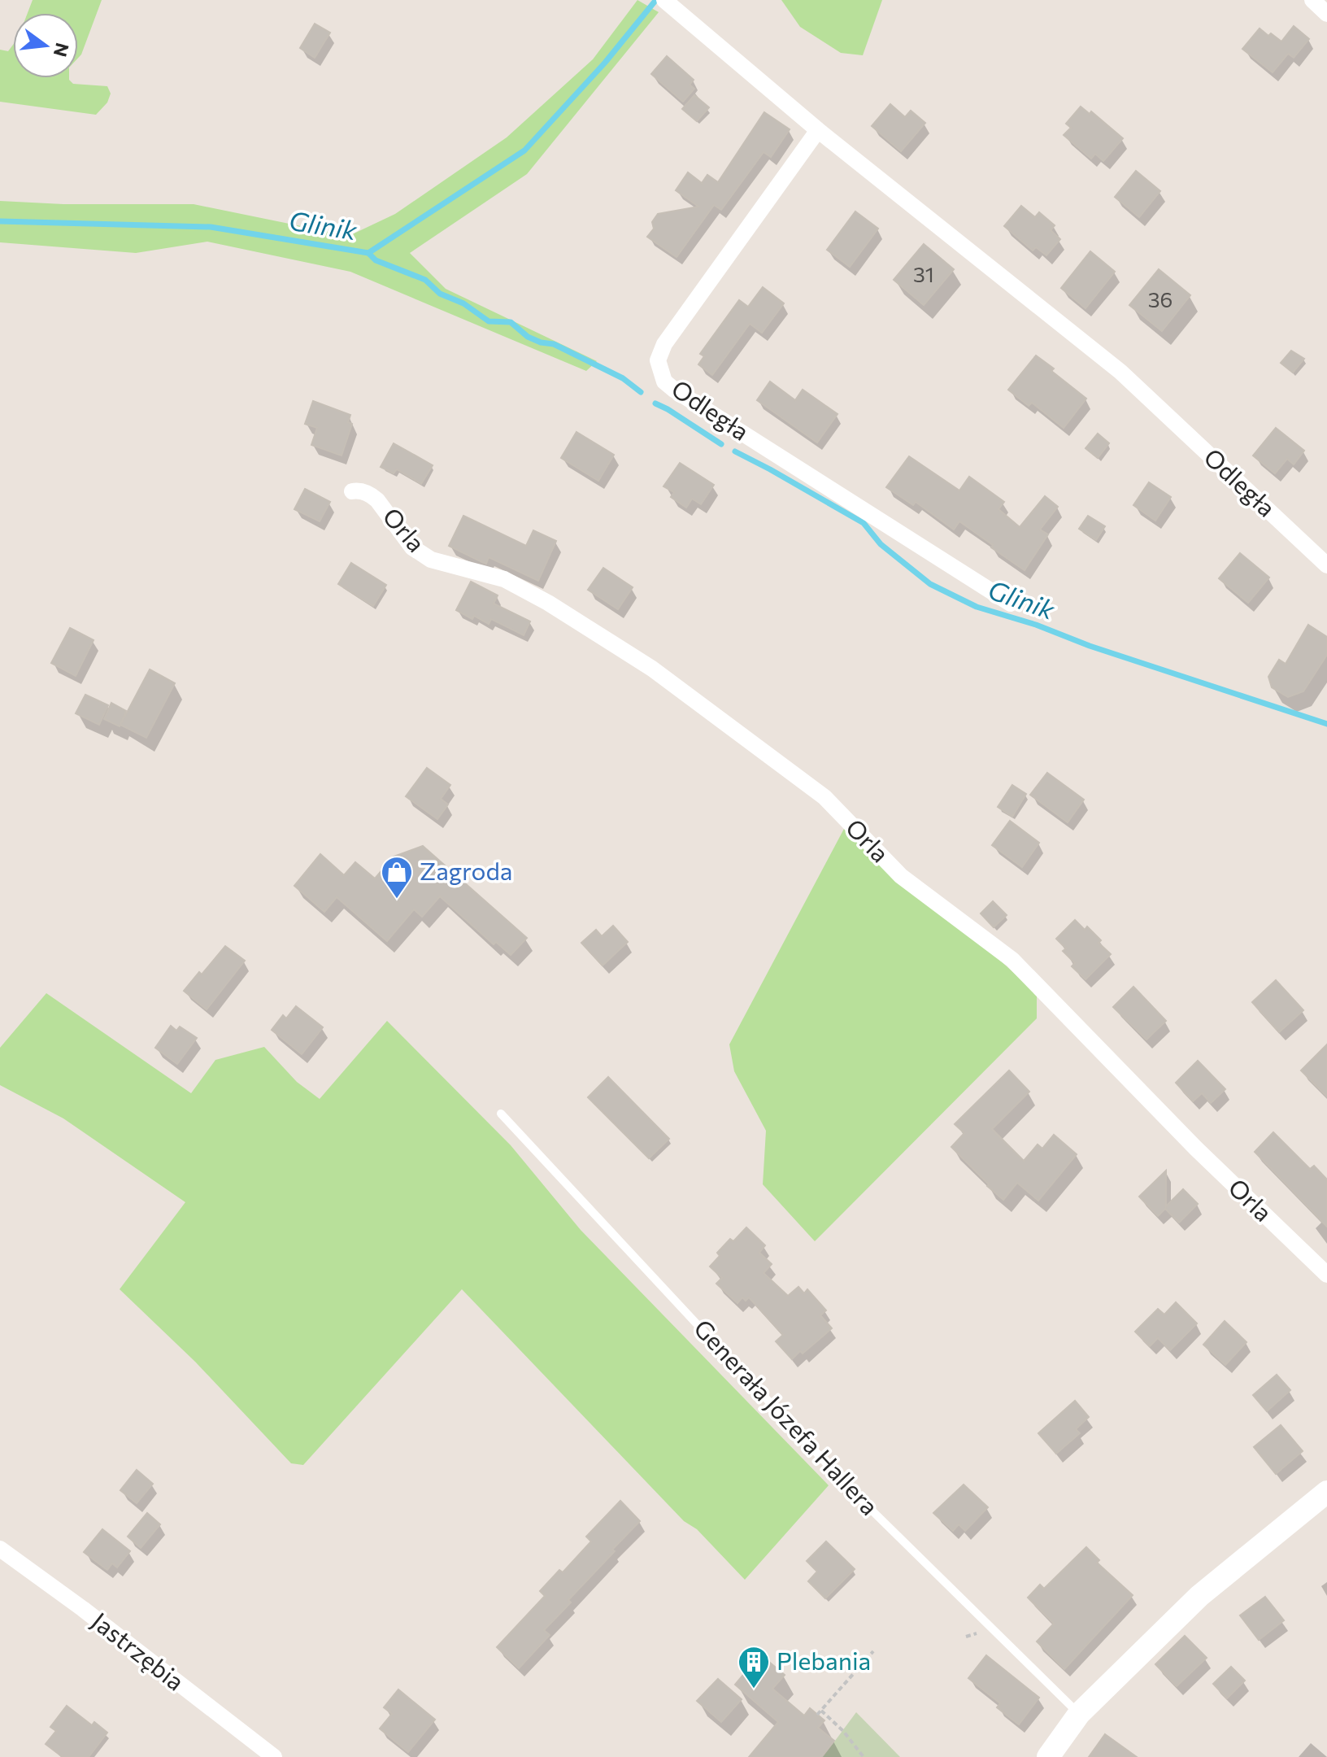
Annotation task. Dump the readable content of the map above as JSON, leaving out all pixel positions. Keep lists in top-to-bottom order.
{
  "streets": {
    "street": ["Odległa", "Orla", "Jastrzębia"],
    "lane": ["Generała Józefa Hallera"]
  },
  "water": ["Glinik"],
  "places": {
    "shop": ["Zagroda"],
    "building": ["Plebania"]
  },
  "house_numbers": ["31", "36"],
  "north": "right"
}
